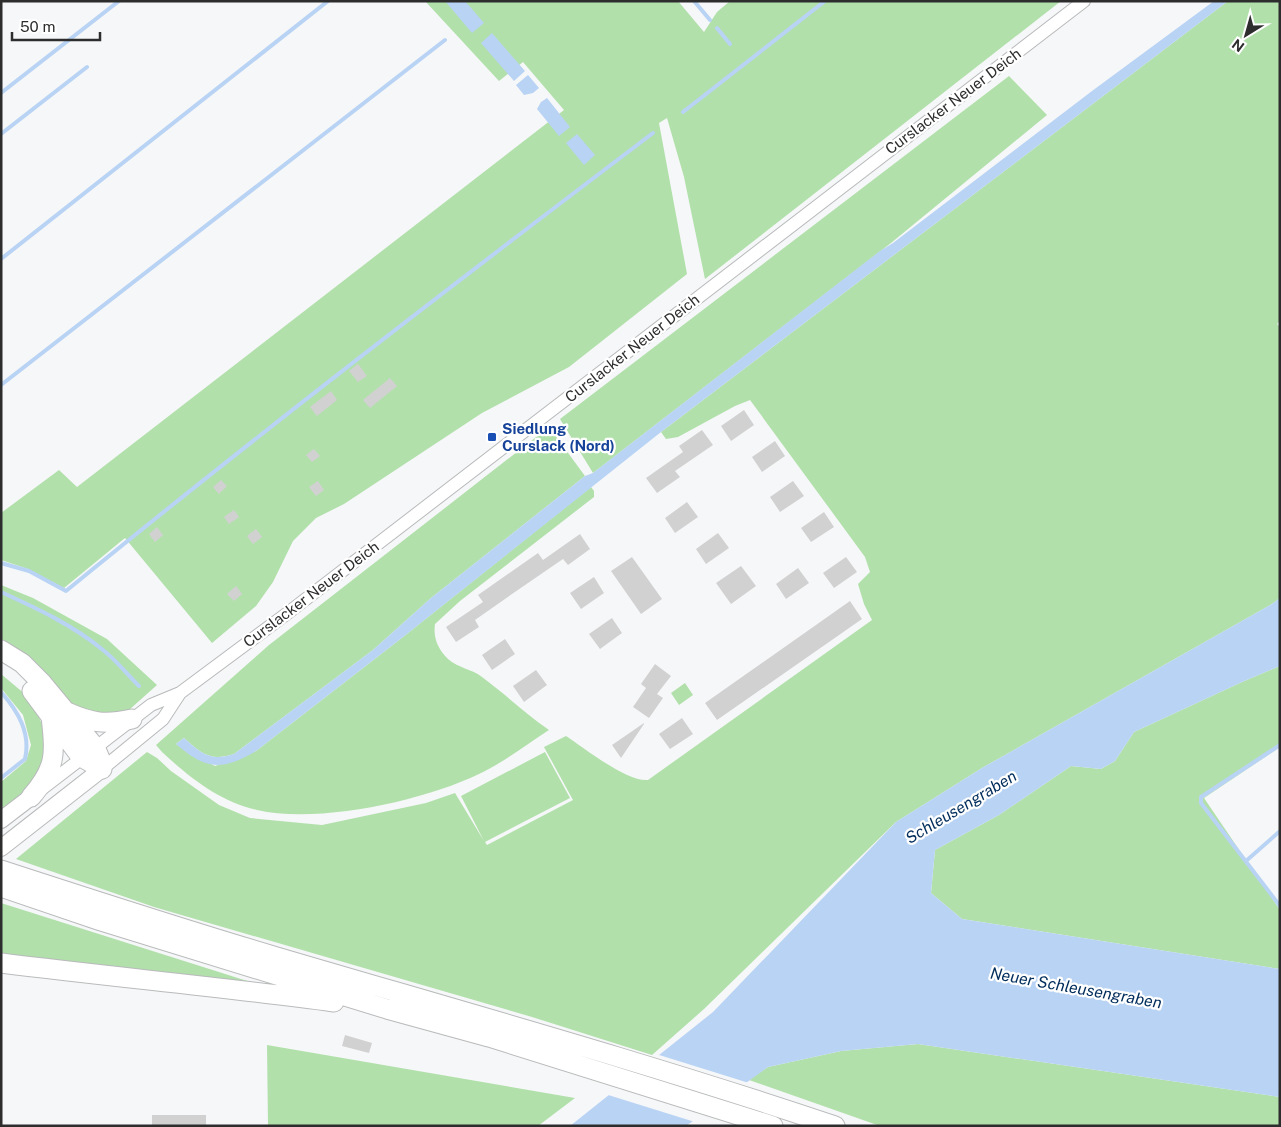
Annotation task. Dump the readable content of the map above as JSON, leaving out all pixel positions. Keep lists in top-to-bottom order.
{
  "streets": {
    "main road": ["Curslacker Neuer Deich"]
  },
  "water": ["Schleusengraben", "Neuer Schleusengraben"],
  "places": {
    "transit": ["Siedlung Curslack (Nord)"]
  },
  "scale_bar": "50 m",
  "north": "bottom left"
}
